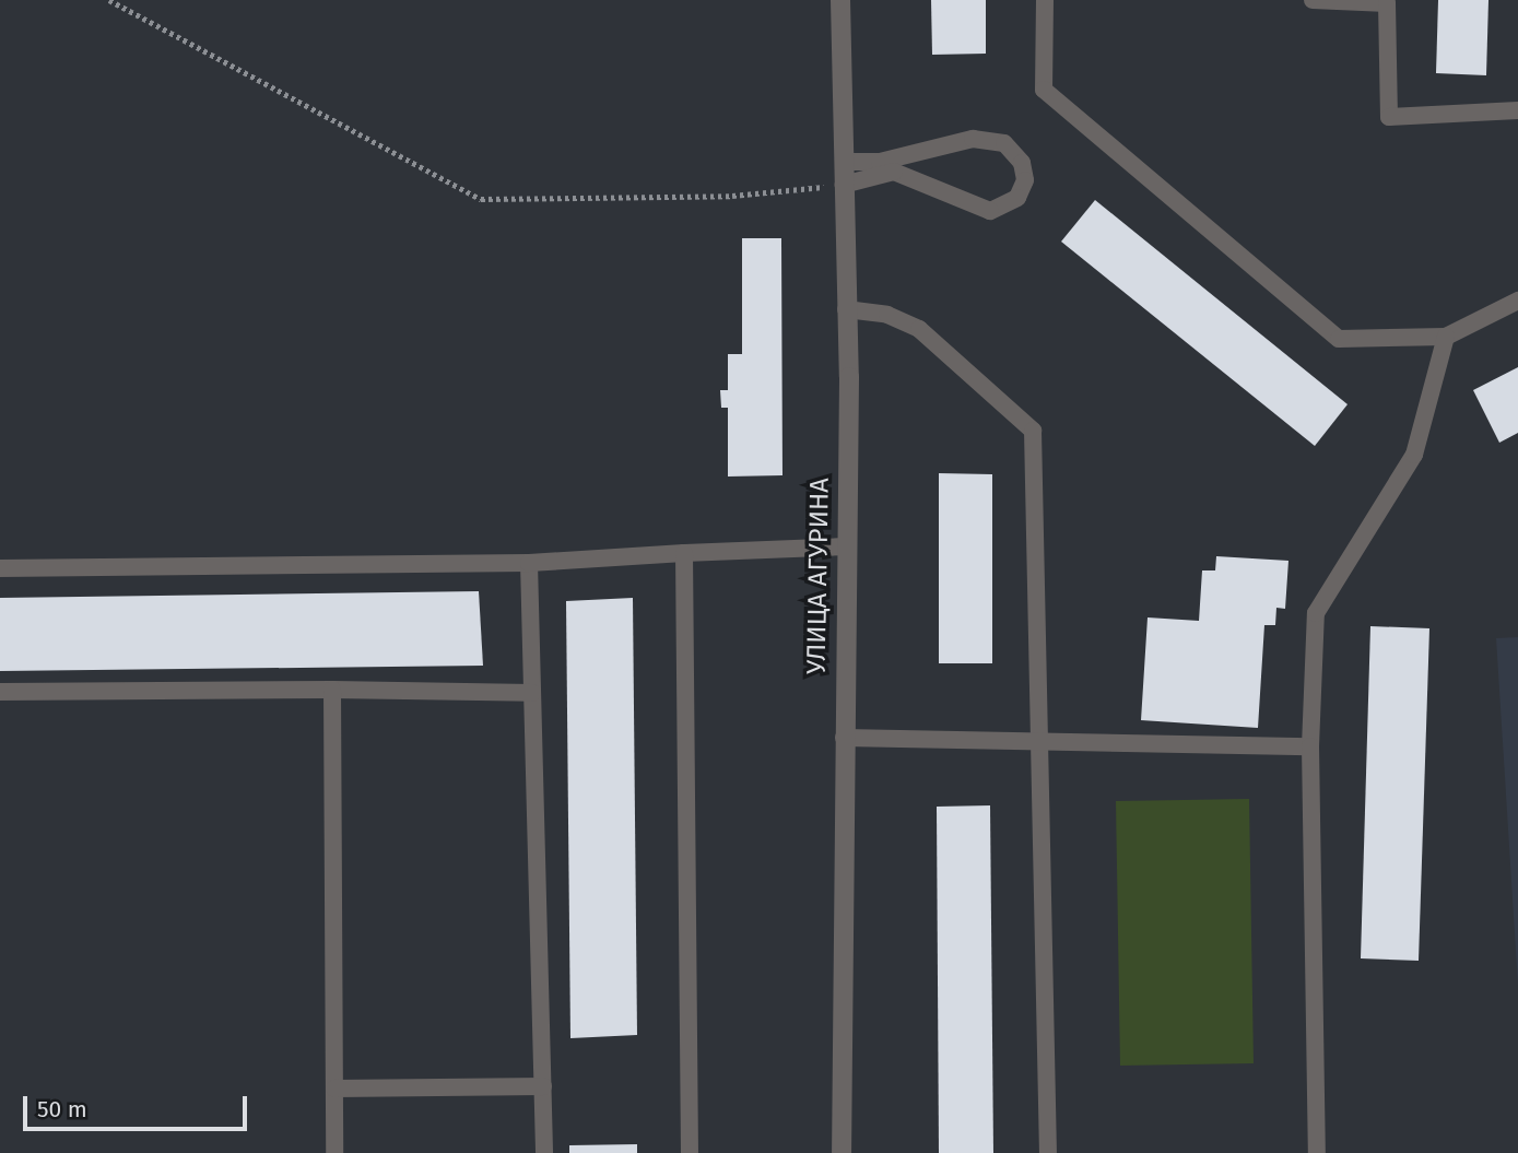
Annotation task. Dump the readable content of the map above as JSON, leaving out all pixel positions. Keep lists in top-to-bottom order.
{
  "streets": {
    "street": ["УЛИЦА АГУРИНА"]
  },
  "scale_bar": "50 m"
}
